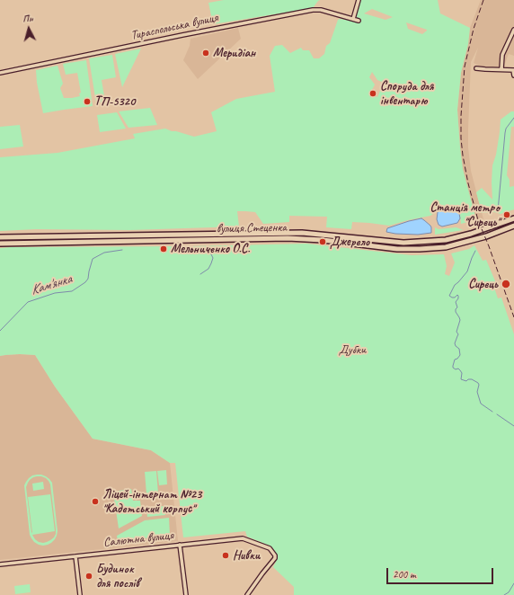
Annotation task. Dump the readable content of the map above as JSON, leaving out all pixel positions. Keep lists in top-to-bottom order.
{
  "streets": {
    "main road": ["вулиця Стеценка"],
    "street": ["Тираспольська вулиця", "Салютна вулиця"]
  },
  "water": ["Кам'янка"],
  "parks": ["Дубки"],
  "places": [
    "Меридіан",
    "Споруда для інвентарю",
    "ТП-5320",
    "Станція метро \"Сирець\"",
    "Джерело",
    "Мельниченко О.С.",
    "Сирець",
    "Ліцей-інтернат №23 \"Кадетський корпус\"",
    "Нивки",
    "Будинок для послів"
  ],
  "scale_bar": "200 m",
  "north": "top"
}
